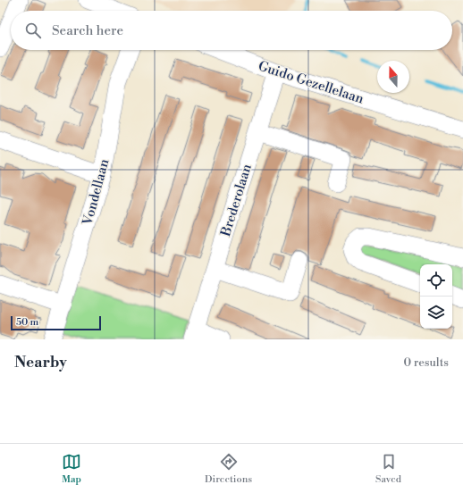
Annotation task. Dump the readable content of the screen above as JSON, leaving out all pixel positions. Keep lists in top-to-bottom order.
{
  "streets": {
    "street": ["Guido Gezellelaan", "Vondellaan", "Brederolaan"]
  },
  "crossings": [
    ["Guido Gezellelaan", "Brederolaan"]
  ],
  "scale_bar": "50 m",
  "north": "top",
  "page": {
    "search": "Search here",
    "scale": "50 m",
    "heading": ["Nearby", "0 results"],
    "nav": ["Map", "Directions", "Saved"]
  }
}
